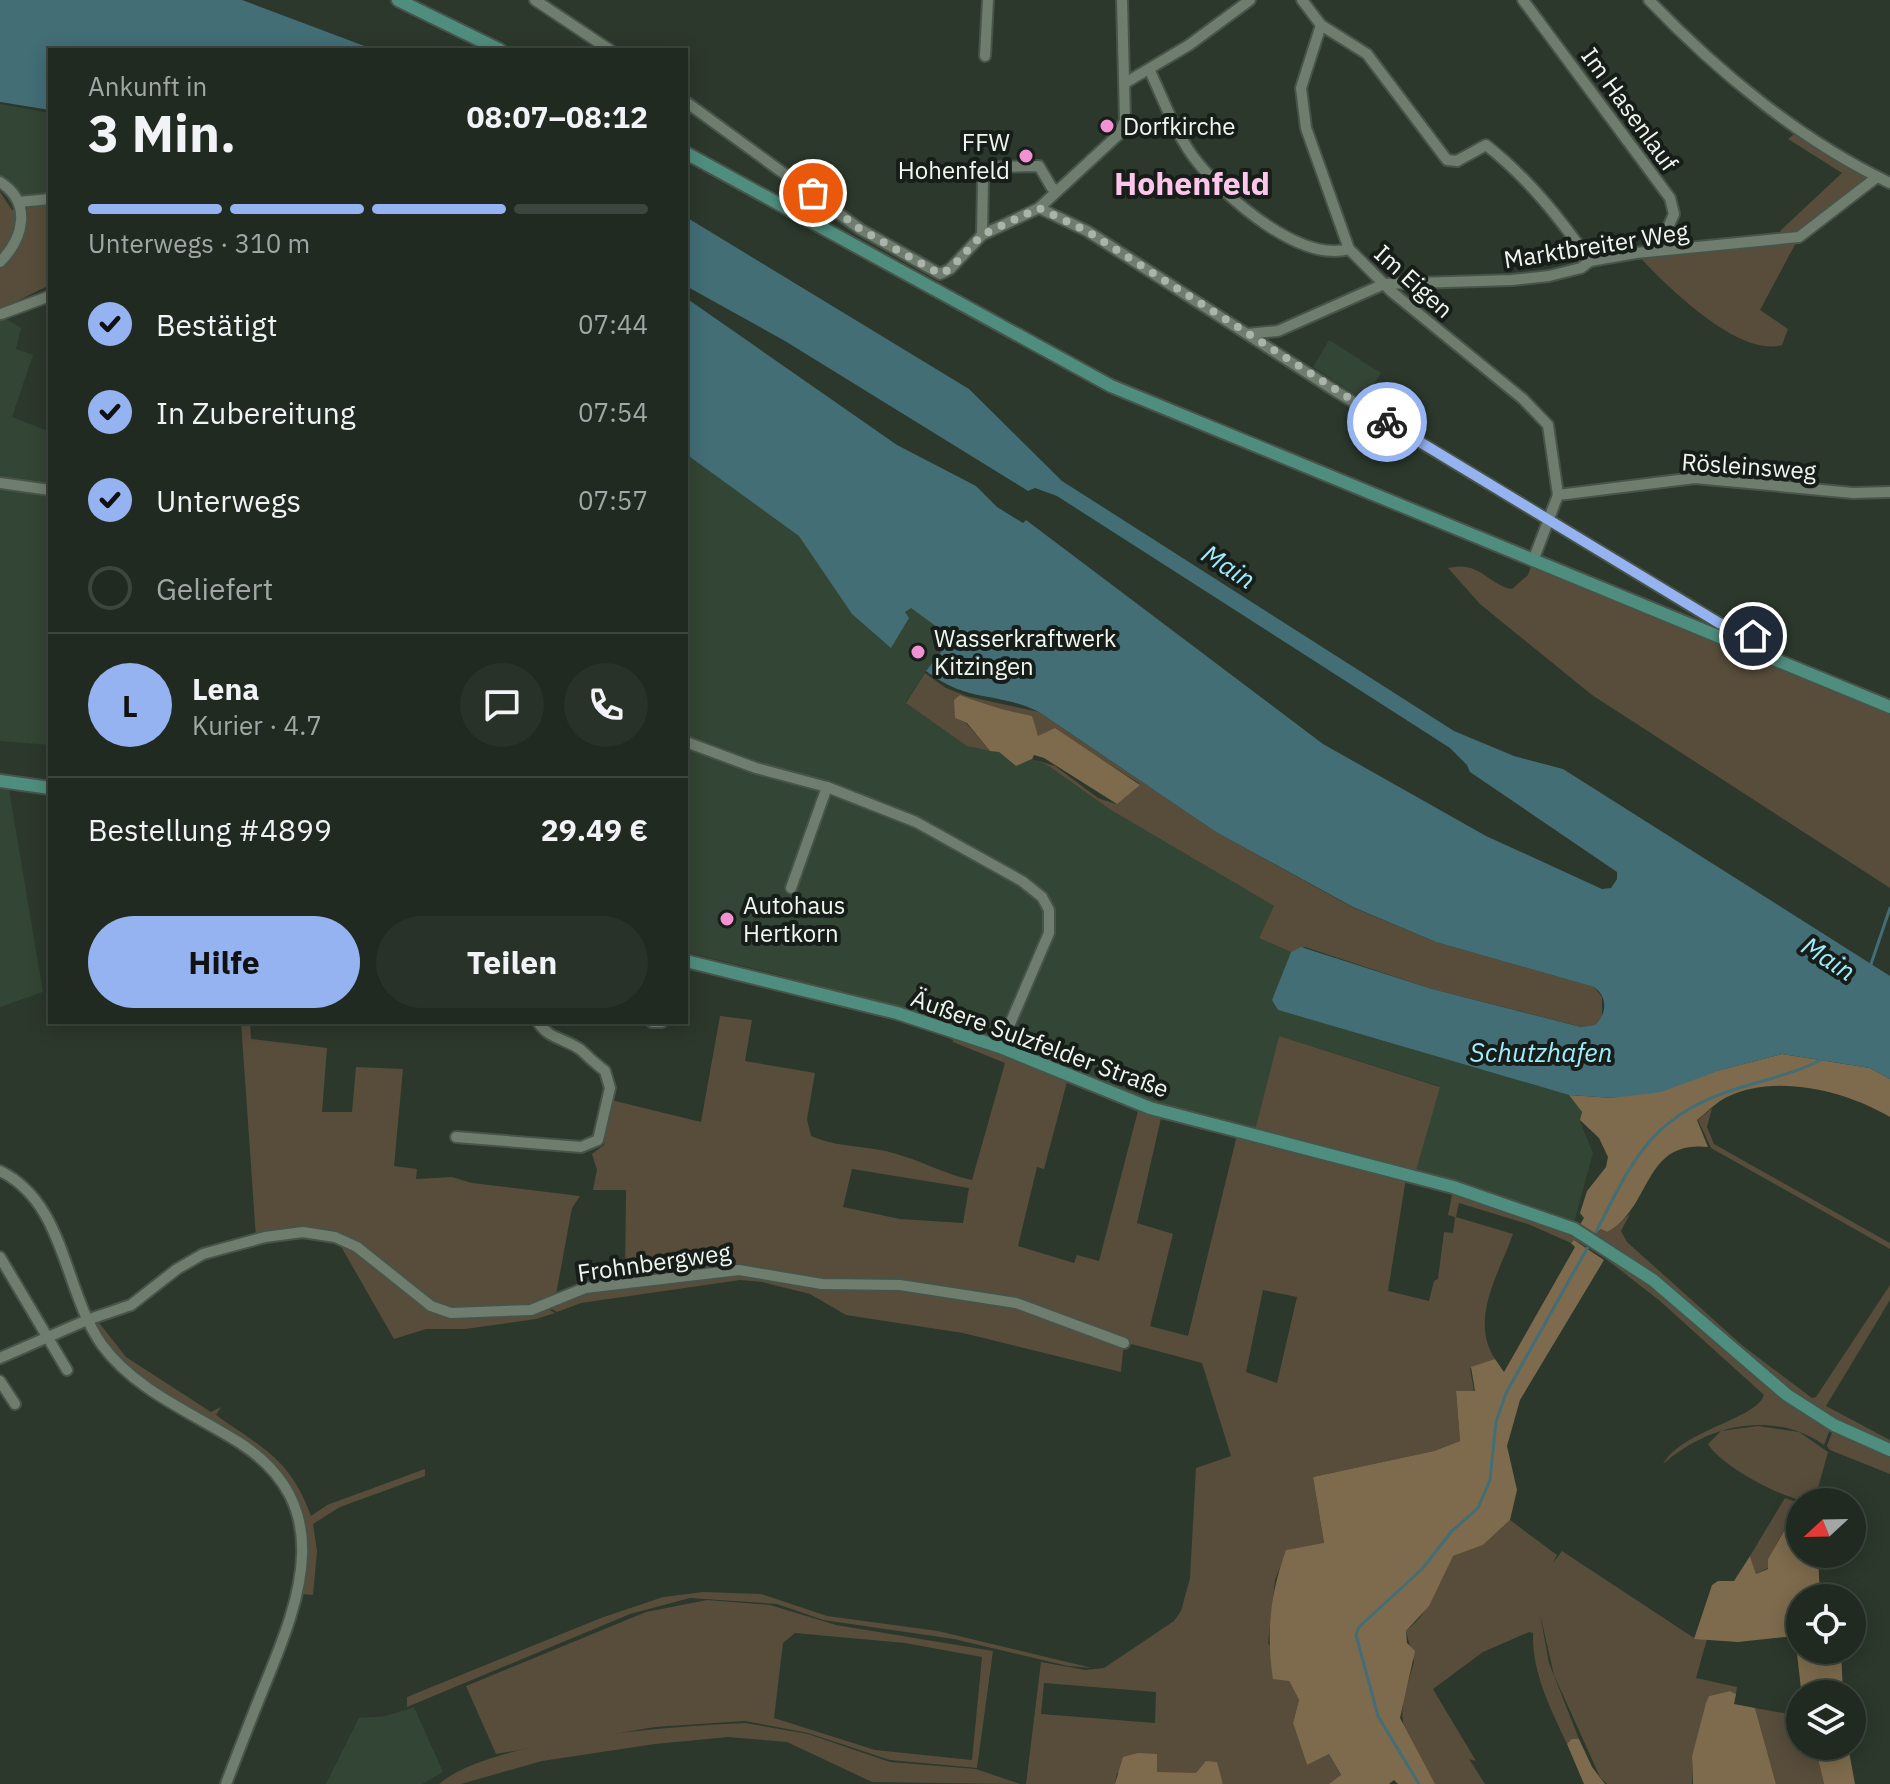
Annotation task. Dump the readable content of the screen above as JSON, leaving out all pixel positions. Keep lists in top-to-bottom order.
{
  "streets": {
    "main road": ["Äußere Sulzfelder Straße"],
    "street": [
      "Im Hasenlauf",
      "Marktbreiter Weg",
      "Im Eigen",
      "Rösleinsweg",
      "Frohnbergweg"
    ]
  },
  "crossings": [
    ["Im Hasenlauf", "Marktbreiter Weg"],
    ["Marktbreiter Weg", "Im Eigen"],
    ["Im Eigen", "Rösleinsweg"]
  ],
  "districts": ["Hohenfeld"],
  "water": ["Main", "Schutzhafen"],
  "places": [
    "Dorfkirche",
    "FFW Hohenfeld",
    "Wasserkraftwerk Kitzingen",
    "Autohaus Hertkorn"
  ],
  "north": "left",
  "page": {
    "heading": ["3 Min.", "Ankunft in", "08:07–08:12"],
    "panel": [
      "Lena",
      "Kurier · 4.7",
      "Bestellung #4899",
      "29.49 €"
    ],
    "bar": "Unterwegs · 310 m",
    "list": [
      ["Bestätigt", "07:44"],
      ["In Zubereitung", "07:54"],
      ["Unterwegs", "07:57"],
      "Geliefert"
    ],
    "round": "L",
    "buttons": ["Hilfe", "Teilen"]
  }
}
